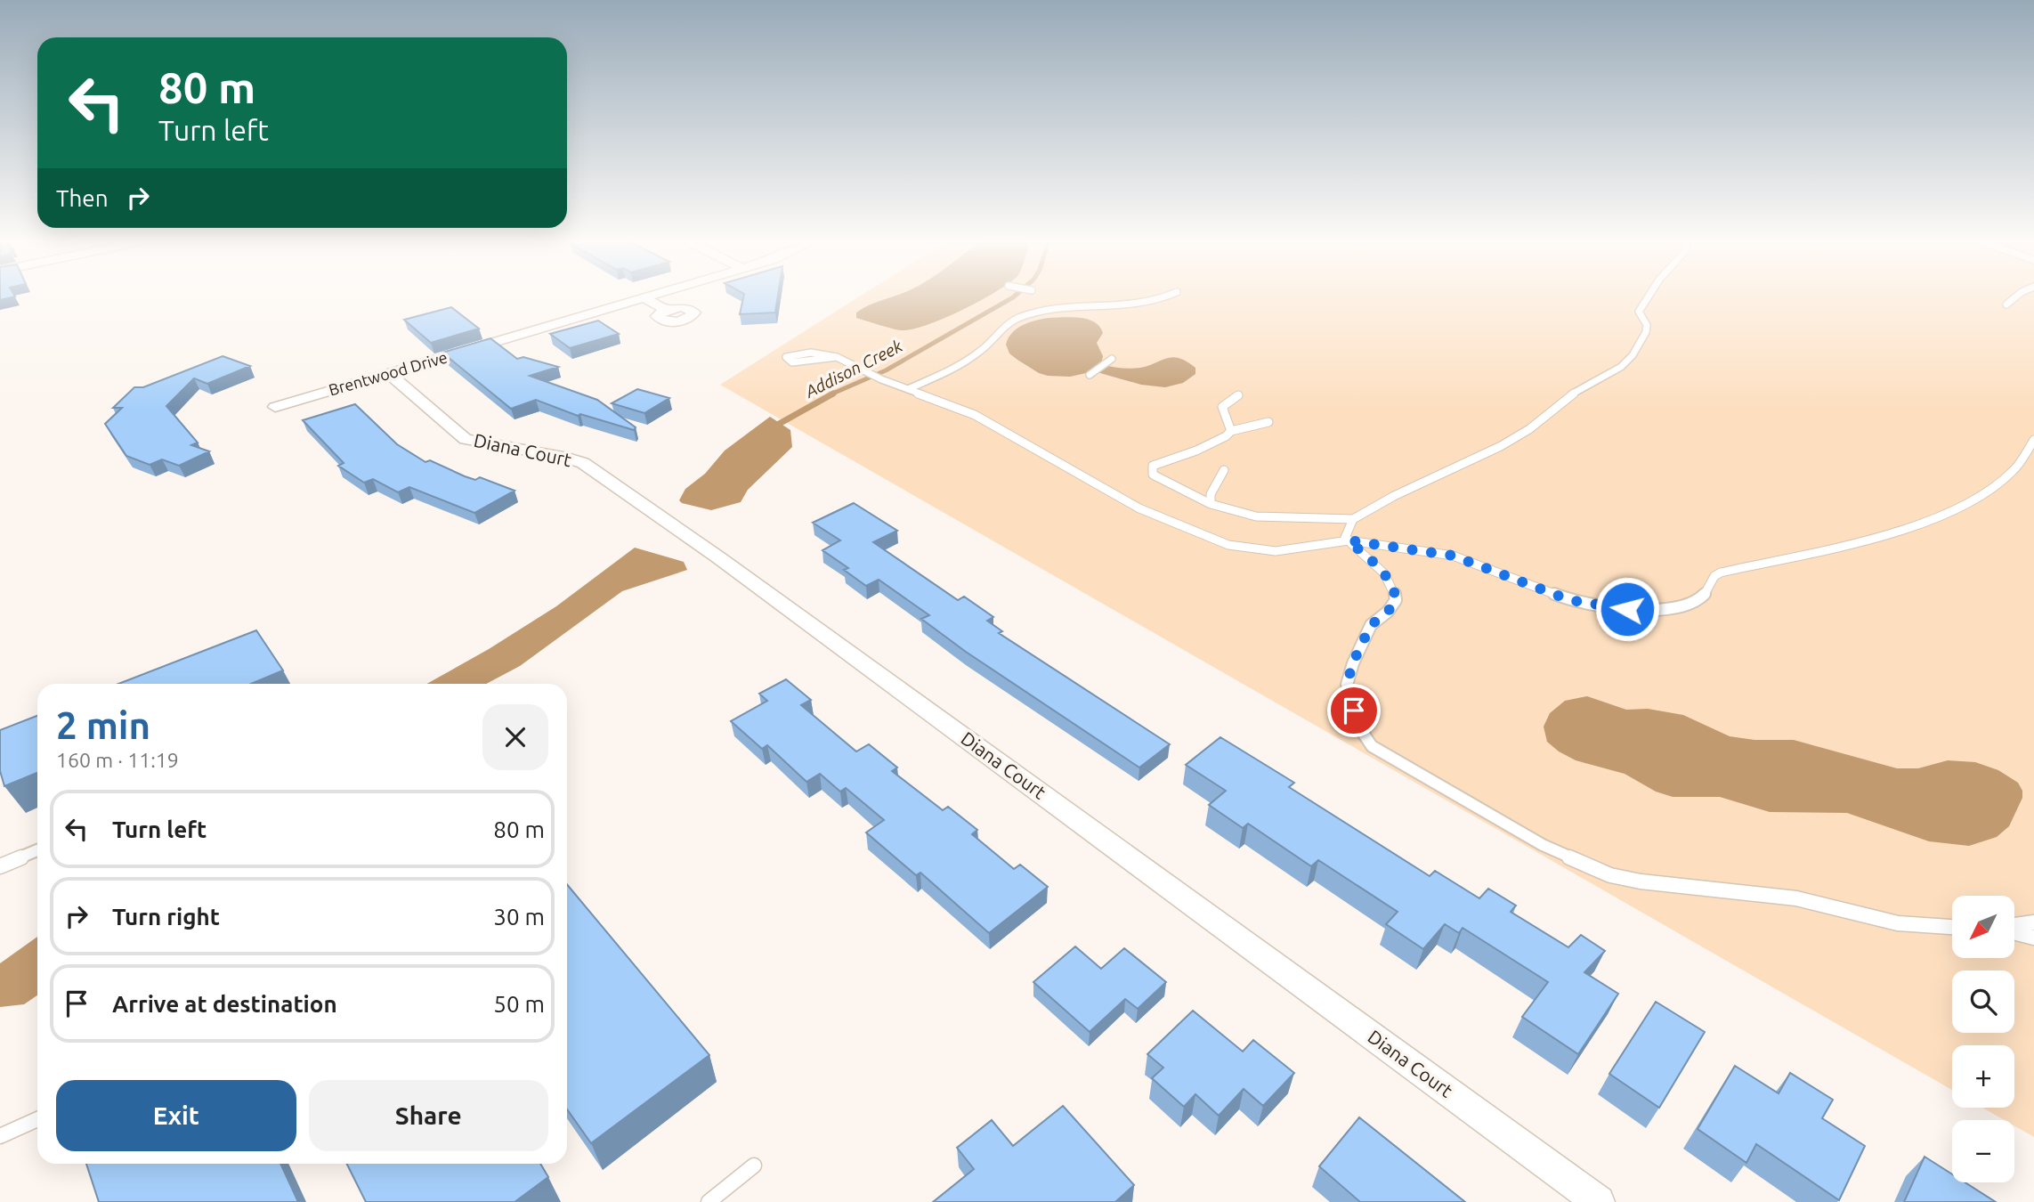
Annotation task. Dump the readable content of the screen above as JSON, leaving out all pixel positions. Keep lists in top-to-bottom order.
{
  "streets": {
    "street": ["Brentwood Drive", "Diana Court"]
  },
  "crossings": [
    ["Brentwood Drive", "Diana Court"]
  ],
  "water": ["Addison Creek"],
  "north": "bottom left",
  "page": {
    "turn": ["80 m", "Turn left"],
    "then": "Then",
    "heading": ["2 min", "160 m · 11:19"],
    "list": [
      {
        "name": "Turn left",
        "value": "80 m"
      },
      {
        "name": "Turn right",
        "value": "30 m"
      },
      {
        "name": "Arrive at destination",
        "value": "50 m"
      }
    ],
    "map_buttons": ["+", "−"],
    "buttons": ["Exit", "Share"]
  }
}
